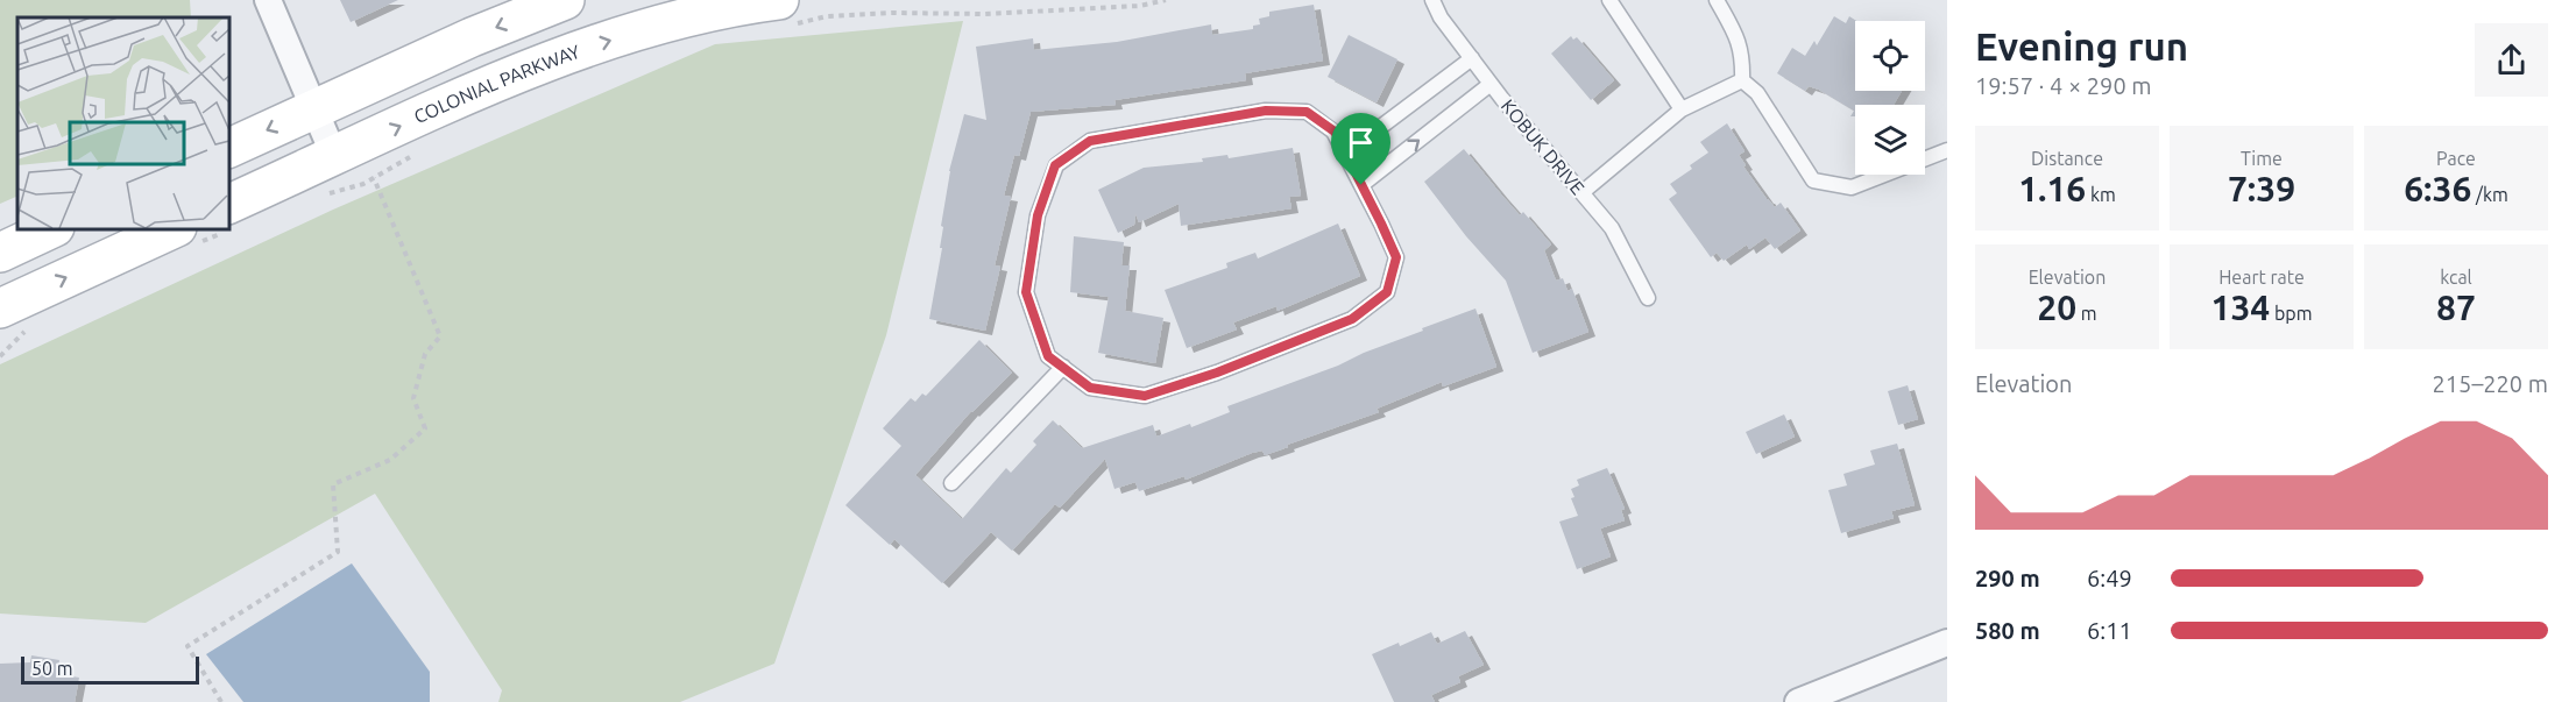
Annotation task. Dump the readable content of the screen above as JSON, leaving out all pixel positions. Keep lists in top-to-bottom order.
{
  "streets": {
    "street": ["COLONIAL PARKWAY"],
    "lane": ["KOBUK DRIVE"]
  },
  "scale_bar": "50 m",
  "page": {
    "heading": ["Evening run", "19:57 · 4 × 290 m"],
    "stats": [
      ["Distance", "1.16 km"],
      ["Time", "7:39"],
      ["Pace", "6:36 /km"],
      ["Elevation", "20 m"],
      ["Heart rate", "134 bpm"],
      ["kcal", "87"]
    ],
    "chart": ["Elevation", "215–220 m"],
    "list": [
      {
        "name": "290 m",
        "note": "6:49"
      },
      {
        "name": "580 m",
        "note": "6:11"
      }
    ],
    "scale": "50 m"
  }
}
